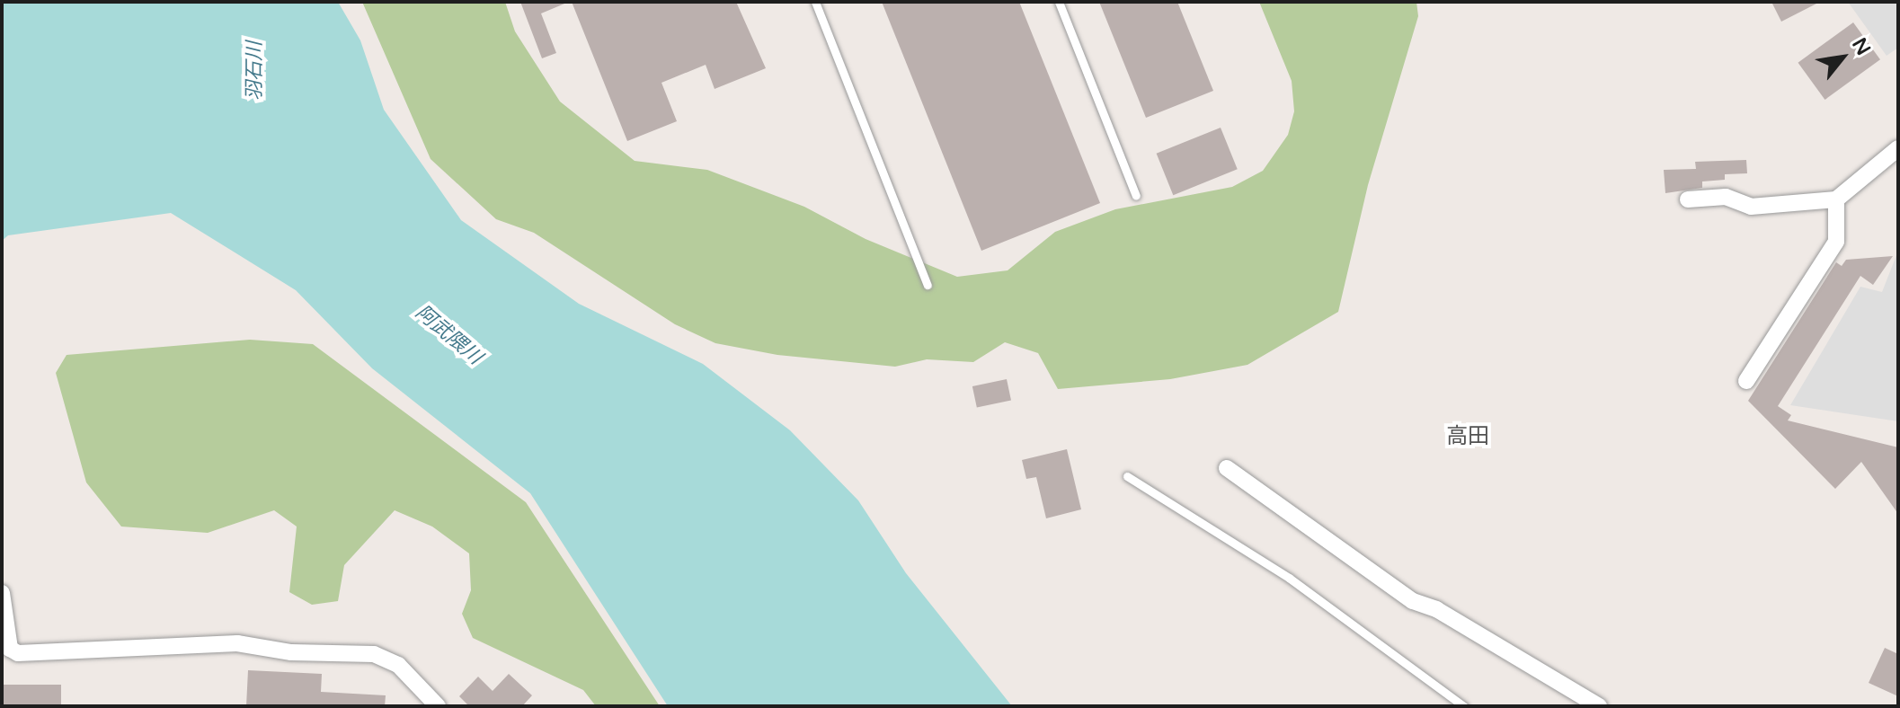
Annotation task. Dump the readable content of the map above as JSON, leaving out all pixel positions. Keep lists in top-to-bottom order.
{
  "districts": ["高田"],
  "water": ["羽石川", "阿武隈川"],
  "north": "top right"
}
